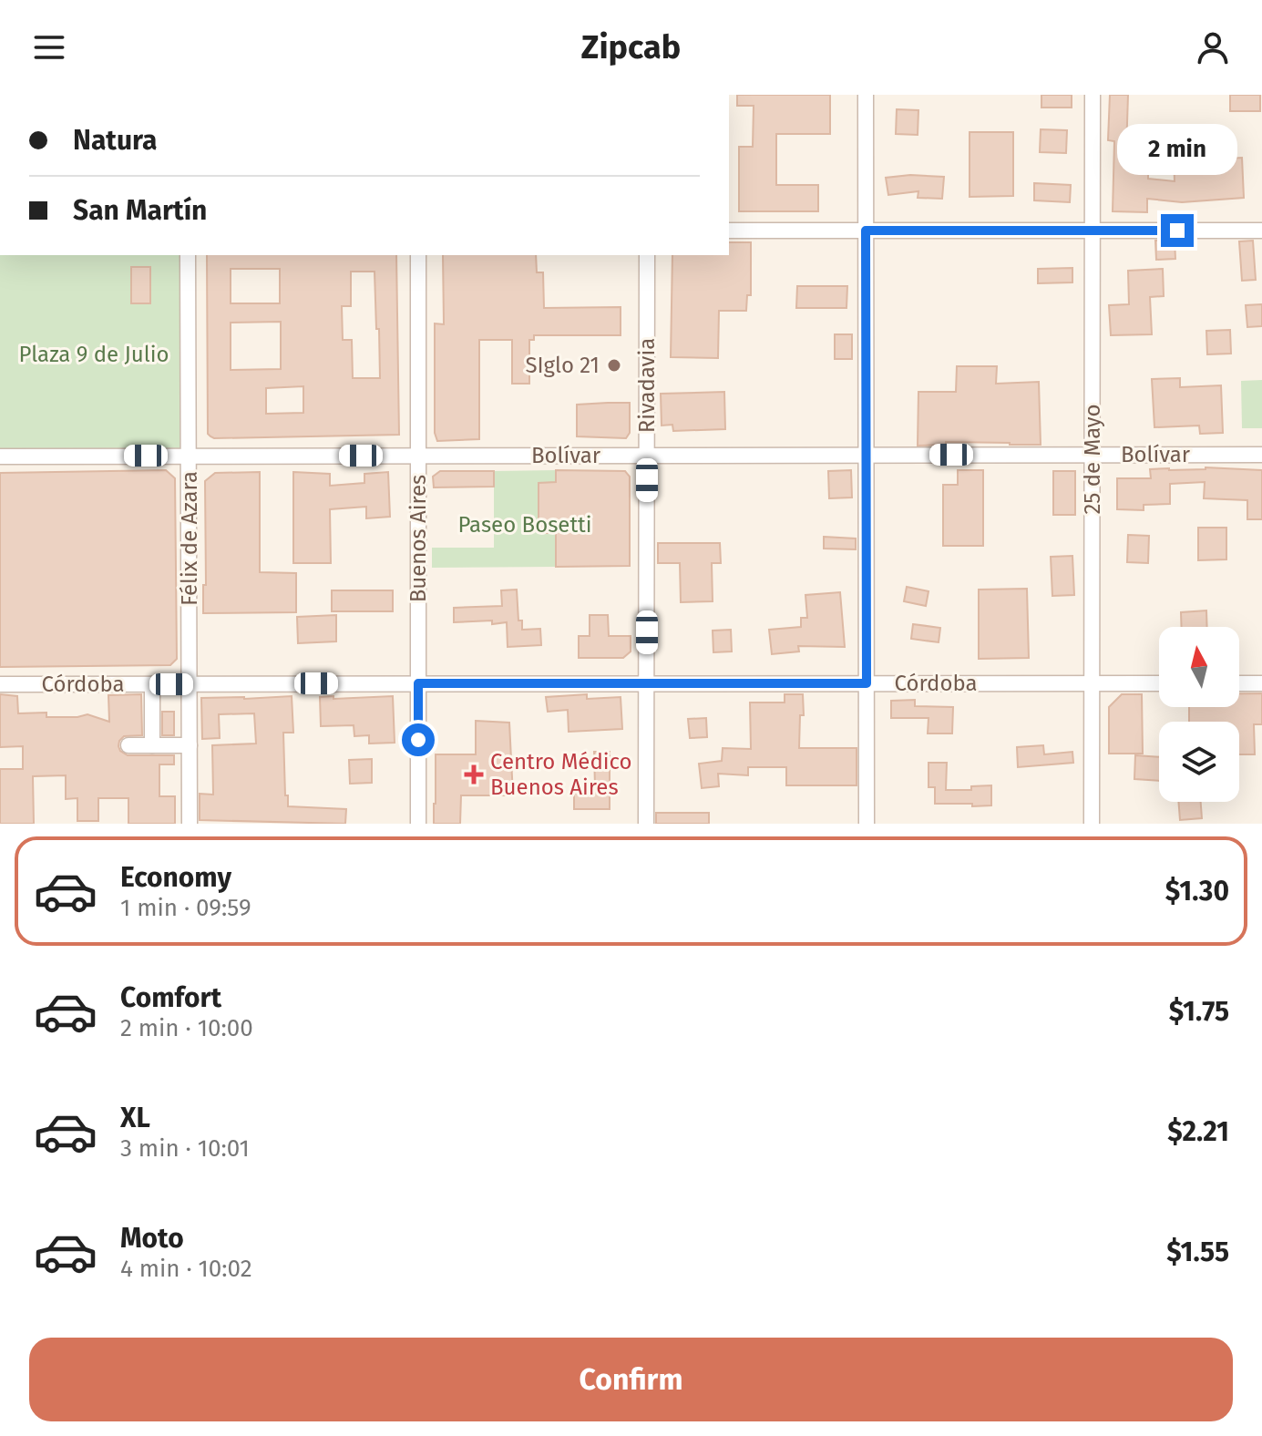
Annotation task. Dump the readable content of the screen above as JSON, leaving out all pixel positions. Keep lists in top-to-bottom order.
{
  "streets": {
    "street": [
      "Rivadavia",
      "Bolívar",
      "25 de Mayo",
      "Félix de Azara",
      "Buenos Aires",
      "Córdoba"
    ]
  },
  "crossings": [
    ["Rivadavia", "Bolívar"],
    ["Rivadavia", "Córdoba"],
    ["Bolívar", "25 de Mayo"],
    ["Bolívar", "Félix de Azara"],
    ["Bolívar", "Buenos Aires"],
    ["25 de Mayo", "Córdoba"],
    ["Félix de Azara", "Córdoba"],
    ["Buenos Aires", "Córdoba"]
  ],
  "parks": ["Plaza 9 de Julio", "Paseo Bosetti"],
  "places": {
    "other": ["SIglo 21"],
    "health": ["Centro Médico Buenos Aires"]
  },
  "north": "top",
  "page": {
    "header": "Zipcab",
    "banner": ["Natura", "San Martín"],
    "bubble": "2 min",
    "list": [
      {
        "name": "Economy",
        "note": "1 min · 09:59",
        "value": "$1.30"
      },
      {
        "name": "Comfort",
        "note": "2 min · 10:00",
        "value": "$1.75"
      },
      {
        "name": "XL",
        "note": "3 min · 10:01",
        "value": "$2.21"
      },
      {
        "name": "Moto",
        "note": "4 min · 10:02",
        "value": "$1.55"
      }
    ],
    "buttons": "Confirm"
  }
}
